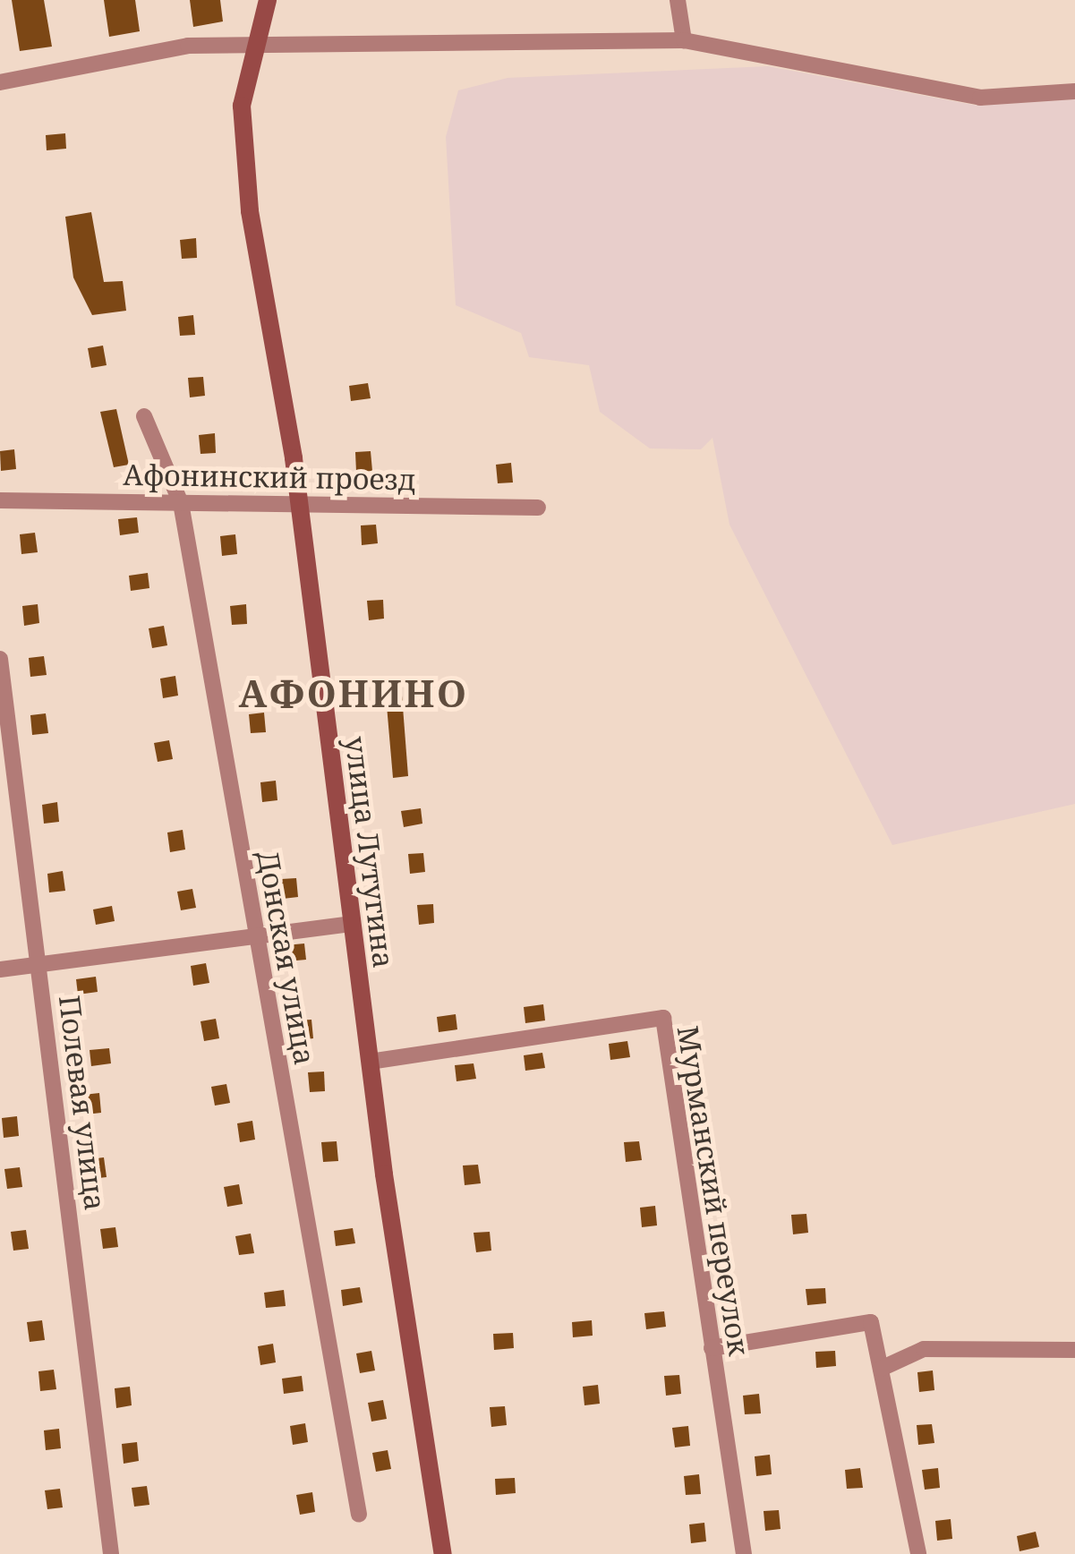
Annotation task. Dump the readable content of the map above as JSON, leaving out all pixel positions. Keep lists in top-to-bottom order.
{
  "streets": {
    "main road": ["улица Лутугина"],
    "street": [
      "Афонинский проезд",
      "Донская улица",
      "Полевая улица",
      "Мурманский переулок"
    ]
  },
  "crossings": [
    ["Афонинский проезд", "улица Лутугина"],
    ["Афонинский проезд", "Донская улица"],
    ["улица Лутугина", "Мурманский переулок"]
  ],
  "districts": ["АФОНИНО"]
}
